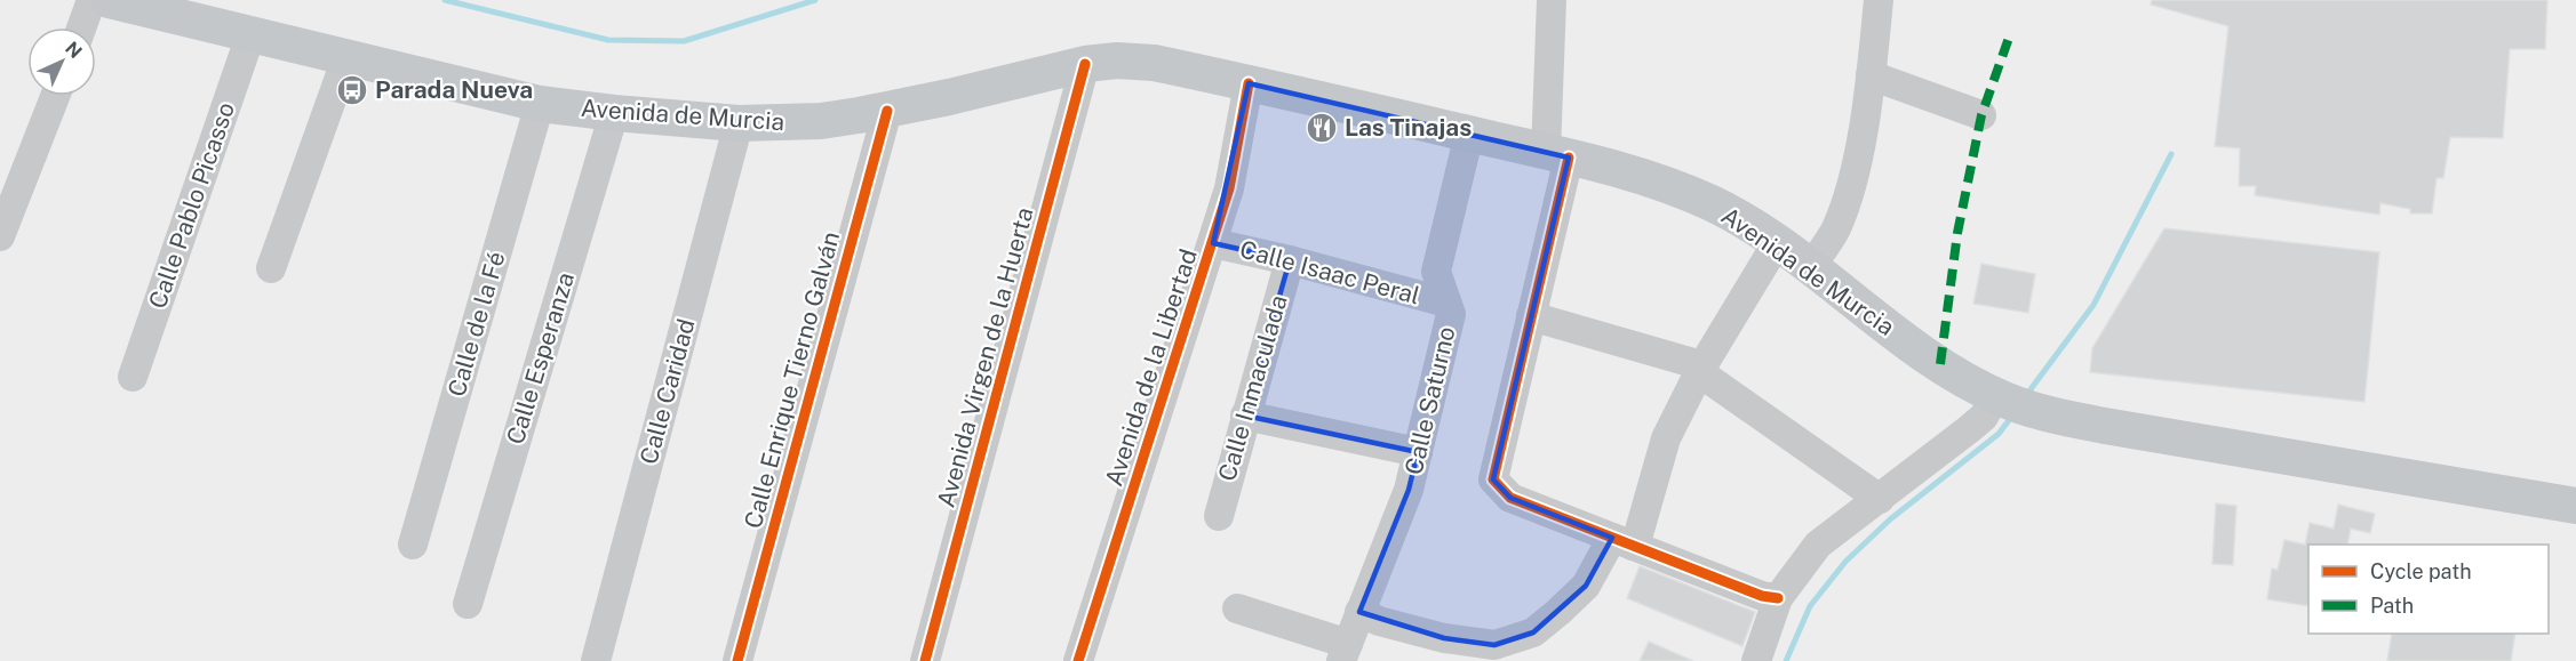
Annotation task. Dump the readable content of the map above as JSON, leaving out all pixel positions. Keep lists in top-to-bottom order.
{
  "streets": {
    "main road": ["Avenida de Murcia"],
    "street": [
      "Calle Pablo Picasso",
      "Calle Isaac Peral",
      "Calle de la Fé",
      "Avenida Virgen de la Huerta",
      "Calle Esperanza",
      "Avenida de la Libertad",
      "Calle Enrique Tierno Galván",
      "Calle Inmaculada",
      "Calle Caridad",
      "Calle Saturno"
    ]
  },
  "crossings": [
    ["Avenida de Murcia", "Calle Pablo Picasso"],
    ["Avenida de Murcia", "Calle de la Fé"],
    ["Avenida de Murcia", "Avenida Virgen de la Huerta"],
    ["Avenida de Murcia", "Calle Esperanza"],
    ["Avenida de Murcia", "Avenida de la Libertad"],
    ["Avenida de Murcia", "Calle Enrique Tierno Galván"],
    ["Avenida de Murcia", "Calle Caridad"],
    ["Avenida de Murcia", "Calle Saturno"],
    ["Calle Isaac Peral", "Avenida de la Libertad"],
    ["Calle Isaac Peral", "Calle Inmaculada"],
    ["Calle Isaac Peral", "Calle Saturno"]
  ],
  "places": {
    "bus stop": ["Parada Nueva"],
    "restaurant": ["Las Tinajas"]
  },
  "legend": ["Cycle path", "Path"],
  "north": "top right"
}
